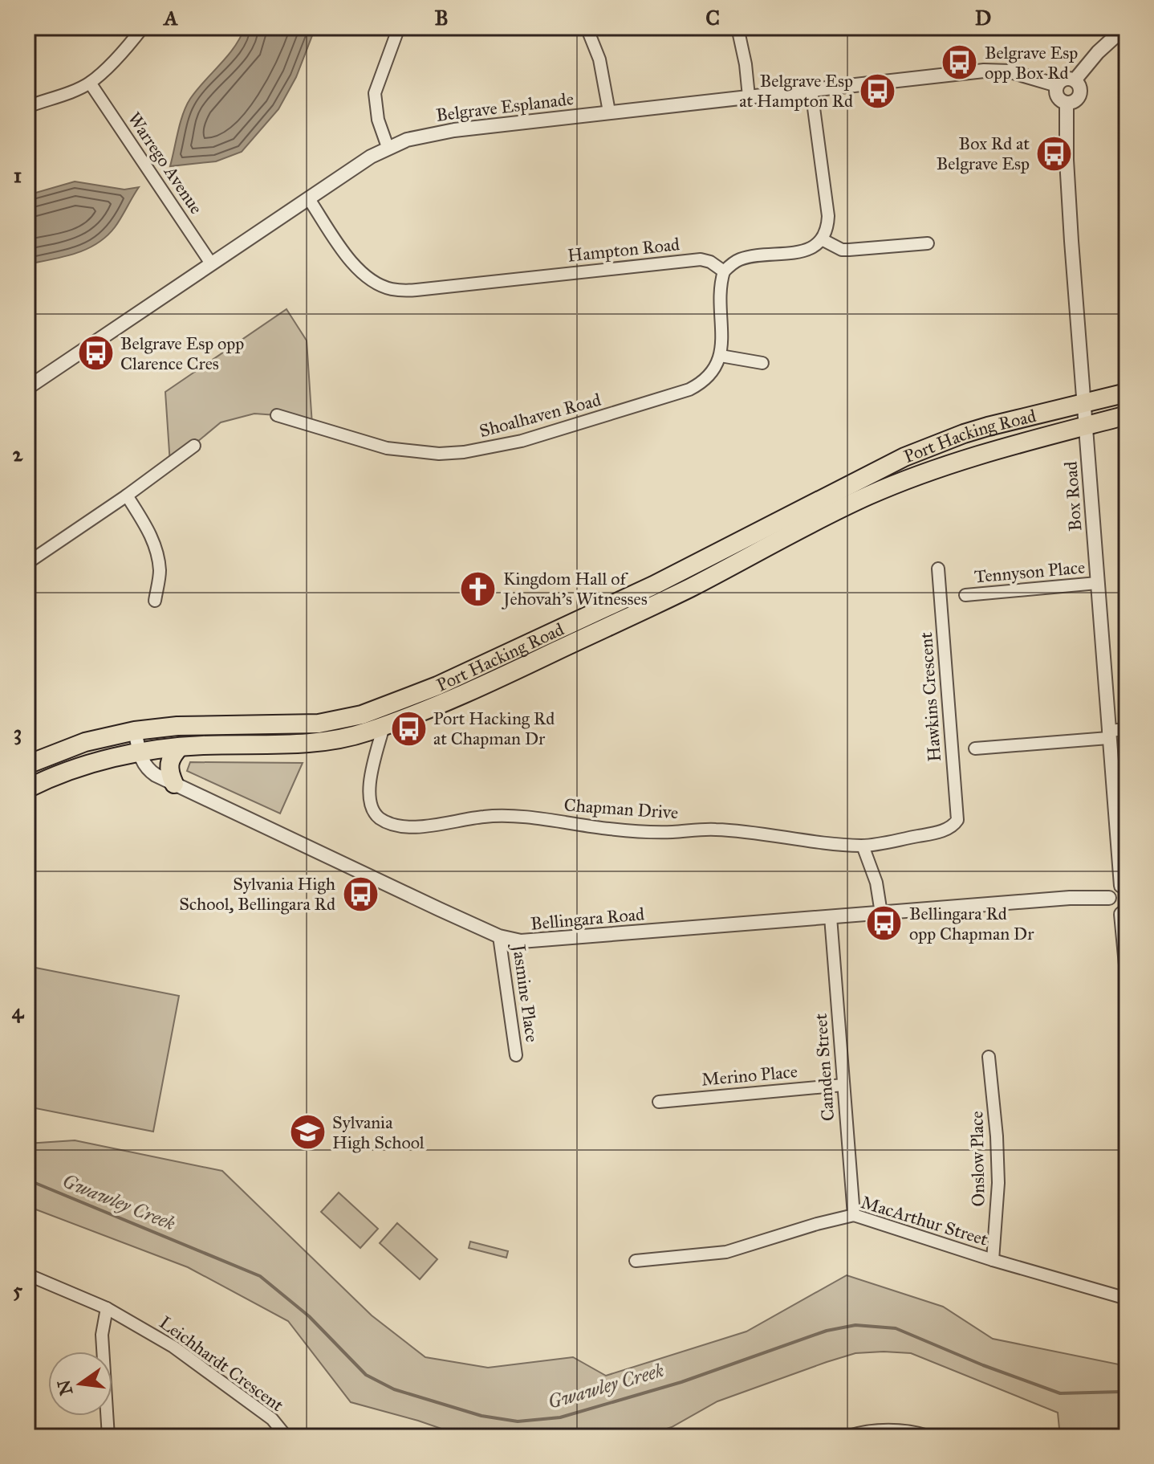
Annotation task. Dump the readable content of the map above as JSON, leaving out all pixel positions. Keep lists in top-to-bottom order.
{
  "streets": {
    "main road": ["Port Hacking Road"],
    "street": [
      "Belgrave Esplanade",
      "Warrego Avenue",
      "Hampton Road",
      "Shoalhaven Road",
      "Box Road",
      "Tennyson Place",
      "Hawkins Crescent",
      "Chapman Drive",
      "Bellingara Road",
      "Jasmine Place",
      "Camden Street",
      "Merino Place",
      "Onslow Place",
      "MacArthur Street",
      "Leichhardt Crescent"
    ]
  },
  "crossings": [
    ["Belgrave Esplanade", "Warrego Avenue"],
    ["Belgrave Esplanade", "Hampton Road"],
    ["Belgrave Esplanade", "Box Road"],
    ["Port Hacking Road", "Box Road"],
    ["Port Hacking Road", "Chapman Drive"],
    ["Port Hacking Road", "Bellingara Road"],
    ["Box Road", "Tennyson Place"],
    ["Hawkins Crescent", "Chapman Drive"],
    ["Bellingara Road", "Jasmine Place"],
    ["Bellingara Road", "Camden Street"],
    ["Camden Street", "Merino Place"],
    ["Camden Street", "MacArthur Street"],
    ["Onslow Place", "MacArthur Street"]
  ],
  "water": ["Gwawley Creek"],
  "places": {
    "bus stop": [
      "Belgrave Esp opp Box Rd",
      "Belgrave Esp at Hampton Rd",
      "Box Rd at Belgrave Esp",
      "Belgrave Esp opp Clarence Cres",
      "Port Hacking Rd at Chapman Dr",
      "Sylvania High School, Bellingara Rd",
      "Bellingara Rd opp Chapman Dr"
    ],
    "church": ["Kingdom Hall of Jehovah's Witnesses"],
    "school or university": ["Sylvania High School"]
  },
  "north": "left",
  "grid": {
    "columns": [
      "A",
      "B",
      "C",
      "D"
    ],
    "rows": [
      "1",
      "2",
      "3",
      "4",
      "5"
    ]
  }
}
